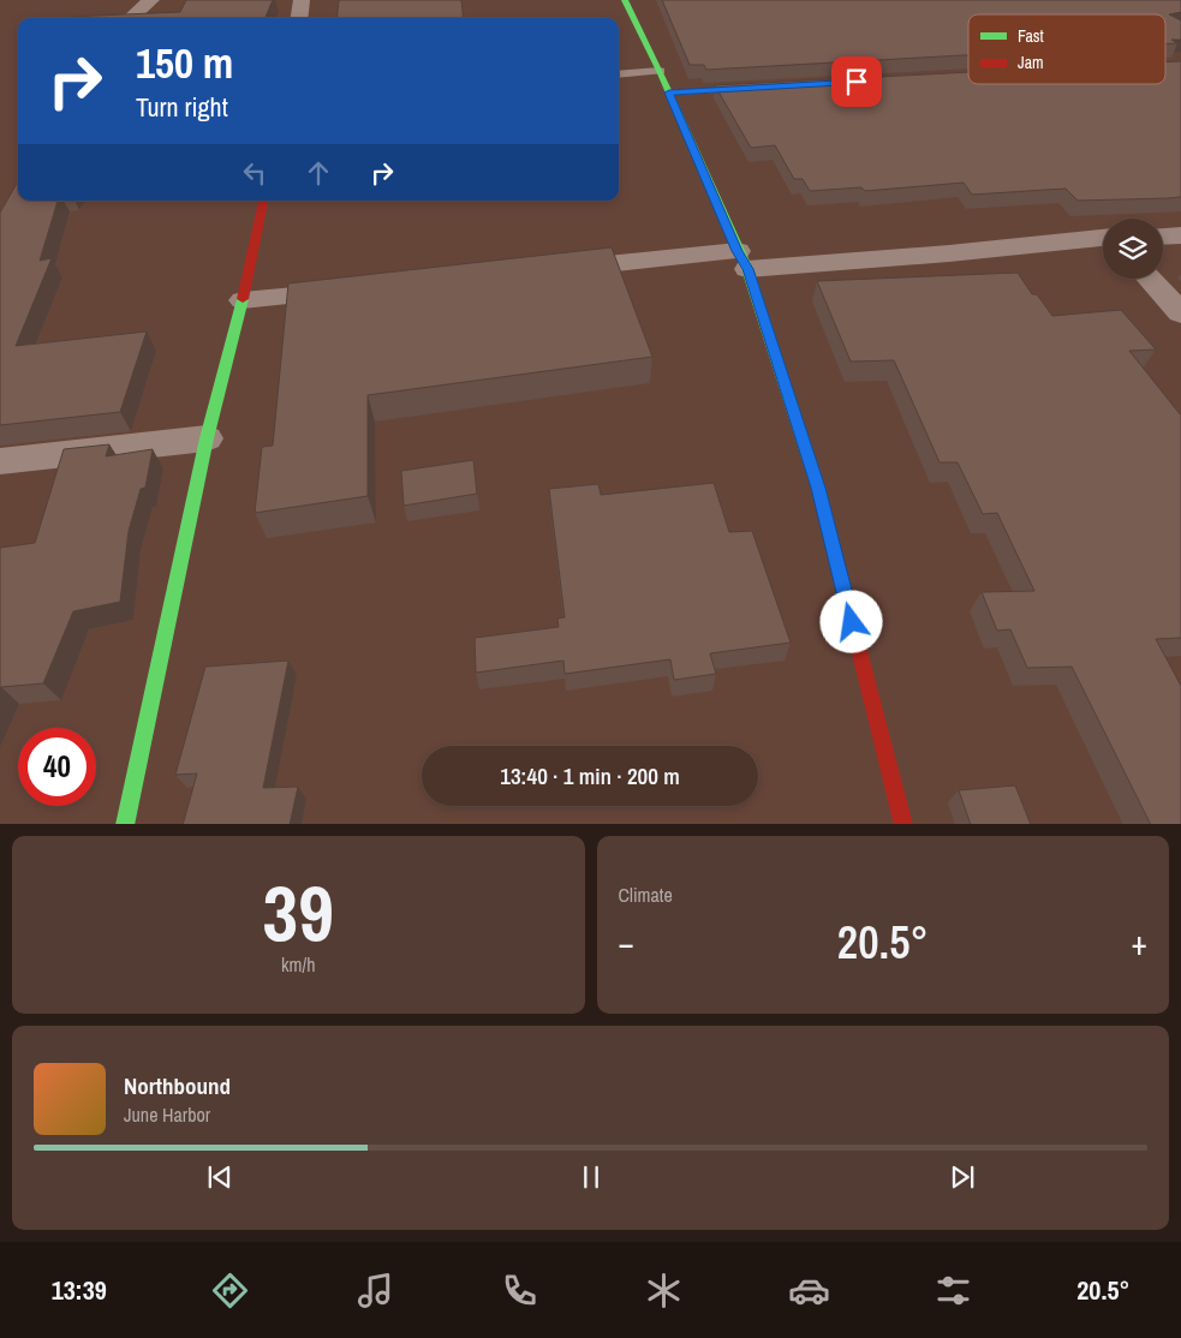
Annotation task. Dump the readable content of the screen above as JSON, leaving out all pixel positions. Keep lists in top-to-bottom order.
{
  "legend": ["Fast", "Jam"],
  "page": {
    "turn": ["150 m", "Turn right"],
    "limit": "40",
    "trip": "13:40 · 1 min · 200 m",
    "tile": [
      ["39", "km/h"],
      "Climate"
    ],
    "heat": ["−", "20.5°", "+"],
    "song": ["Northbound", "June Harbor"],
    "tabs": ["13:39", "20.5°"]
  }
}
